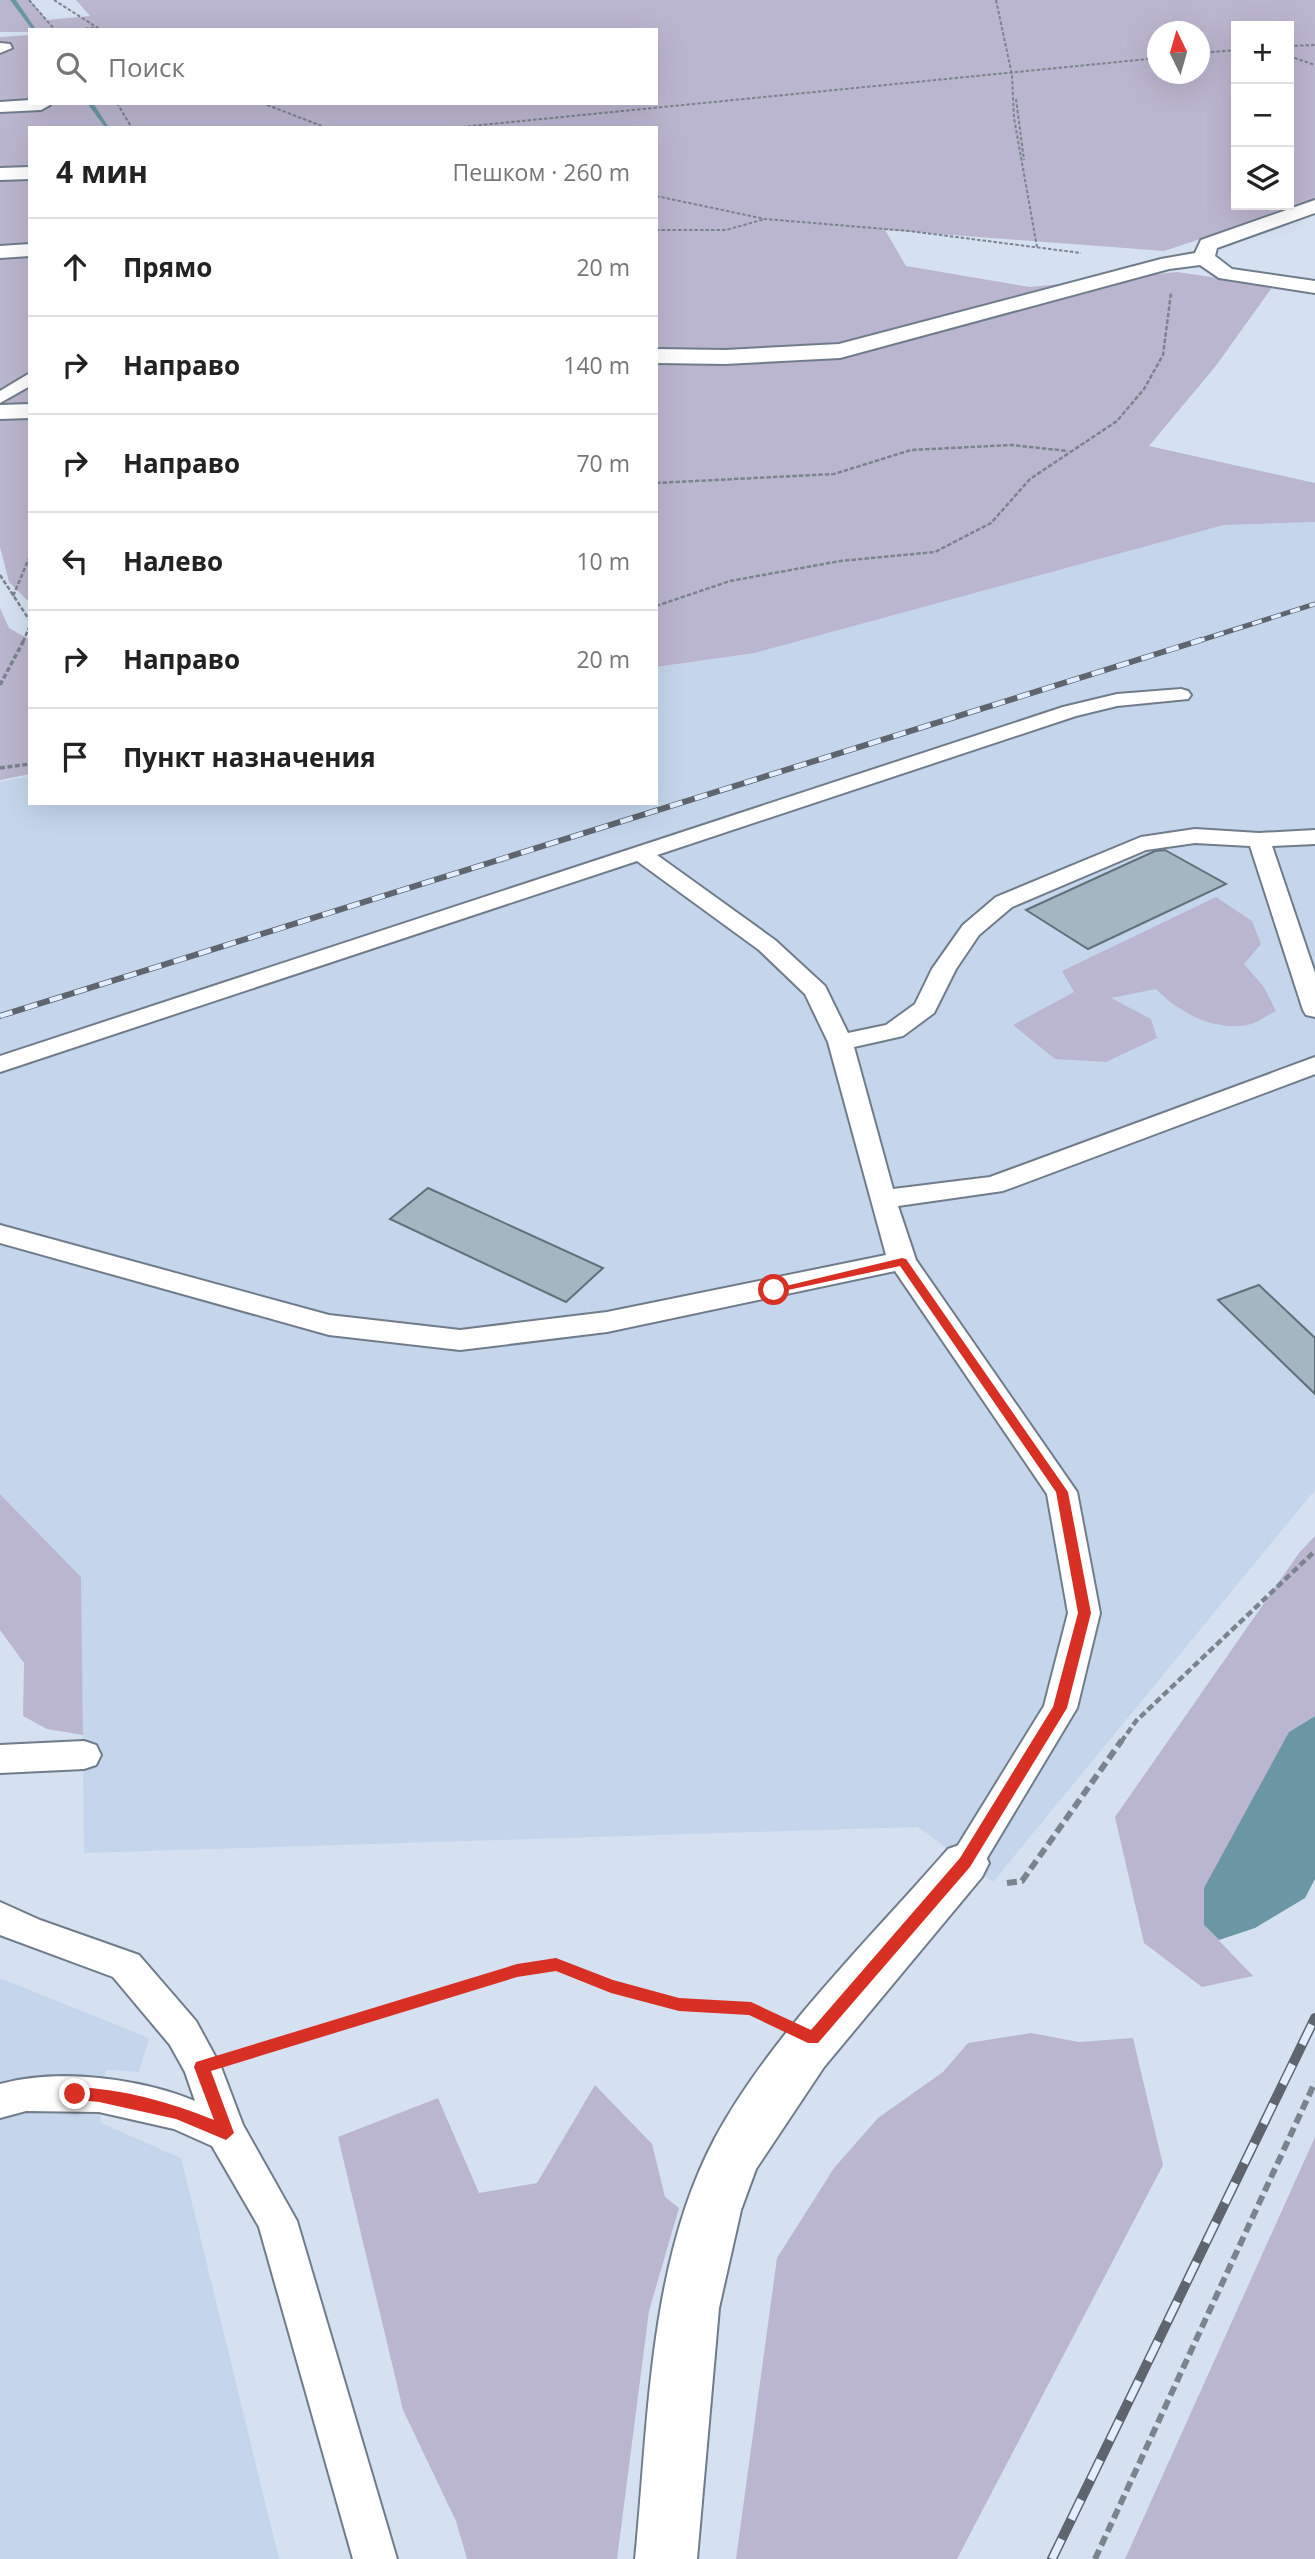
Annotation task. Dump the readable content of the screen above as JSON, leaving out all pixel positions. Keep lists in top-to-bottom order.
{
  "north": "top",
  "page": {
    "map_buttons": ["+", "−"],
    "search": "Поиск",
    "heading": ["4 мин", "Пешком · 260 m"],
    "list": [
      ["Прямо", "20 m"],
      ["Направо", "140 m"],
      ["Направо", "70 m"],
      ["Налево", "10 m"],
      ["Направо", "20 m"],
      "Пункт назначения"
    ]
  }
}
